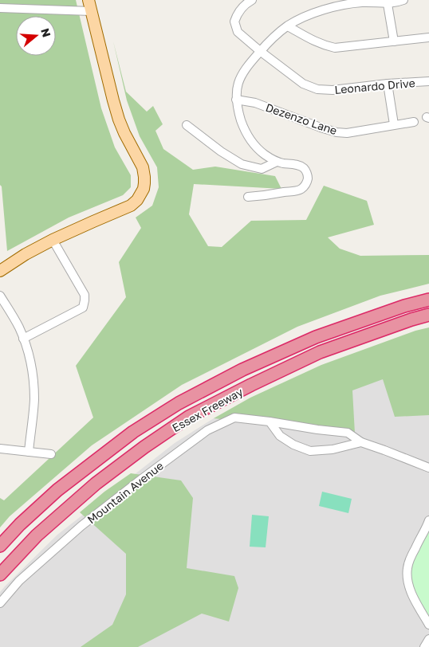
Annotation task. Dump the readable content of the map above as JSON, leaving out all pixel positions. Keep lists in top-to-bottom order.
{
  "streets": {
    "highway": ["Essex Freeway"],
    "street": ["Leonardo Drive", "Dezenzo Lane", "Mountain Avenue"]
  },
  "north": "right"
}
